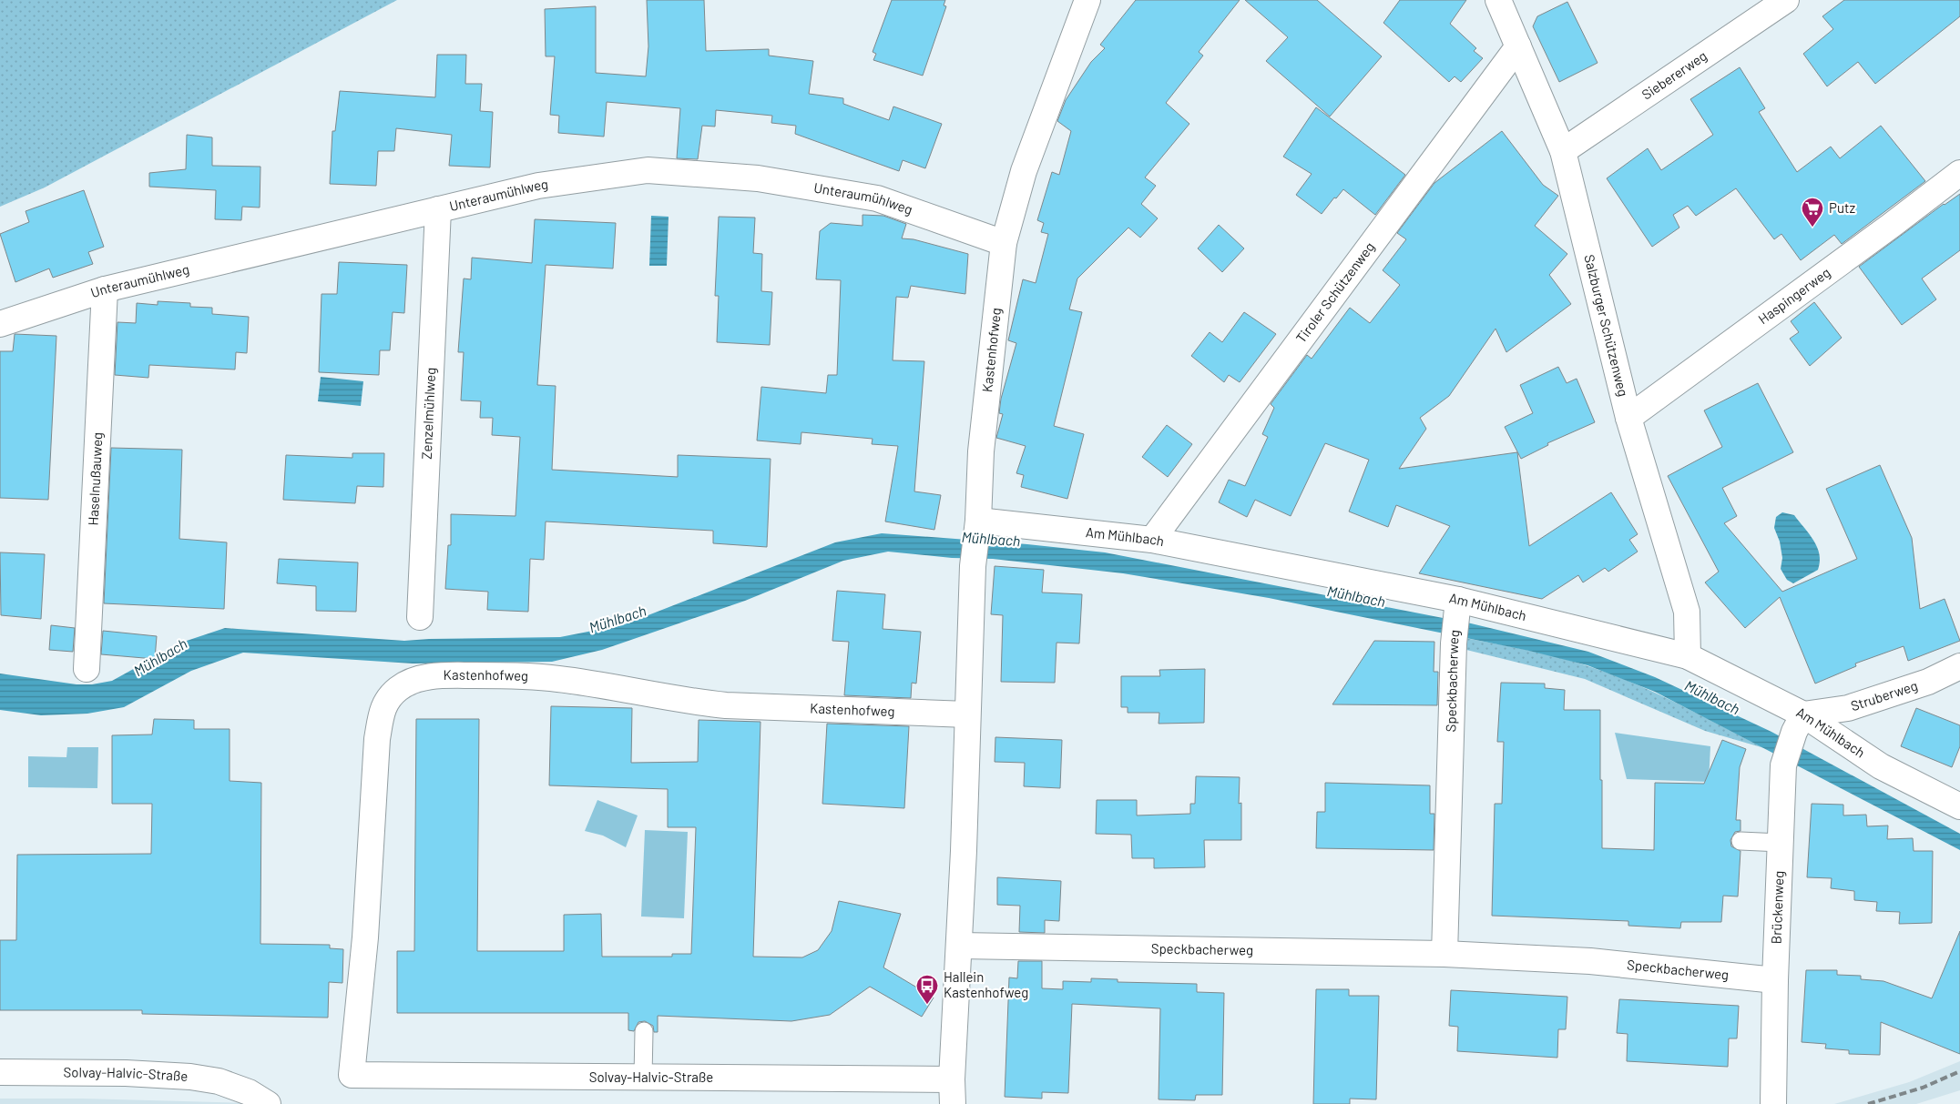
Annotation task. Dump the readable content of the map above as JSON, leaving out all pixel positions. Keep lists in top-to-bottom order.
{
  "streets": {
    "street": [
      "Siebererweg",
      "Unteraumühlweg",
      "Tiroler Schützenweg",
      "Haspingerweg",
      "Salzburger Schützenweg",
      "Kastenhofweg",
      "Zenzelmühlweg",
      "Haselnußauweg",
      "Am Mühlbach",
      "Speckbacherweg",
      "Struberweg",
      "Brückenweg",
      "Solvay-Halvic-Straße"
    ]
  },
  "crossings": [
    ["Siebererweg", "Salzburger Schützenweg"],
    ["Unteraumühlweg", "Kastenhofweg"],
    ["Unteraumühlweg", "Zenzelmühlweg"],
    ["Unteraumühlweg", "Haselnußauweg"],
    ["Tiroler Schützenweg", "Salzburger Schützenweg"],
    ["Tiroler Schützenweg", "Am Mühlbach"],
    ["Haspingerweg", "Salzburger Schützenweg"],
    ["Salzburger Schützenweg", "Am Mühlbach"],
    ["Kastenhofweg", "Am Mühlbach"],
    ["Kastenhofweg", "Speckbacherweg"],
    ["Kastenhofweg", "Solvay-Halvic-Straße"],
    ["Am Mühlbach", "Speckbacherweg"],
    ["Am Mühlbach", "Struberweg"],
    ["Am Mühlbach", "Brückenweg"],
    ["Speckbacherweg", "Brückenweg"],
    ["Struberweg", "Brückenweg"]
  ],
  "water": ["Mühlbach"],
  "places": {
    "supermarket": ["Putz"],
    "bus stop": ["Hallein Kastenhofweg"]
  }
}
